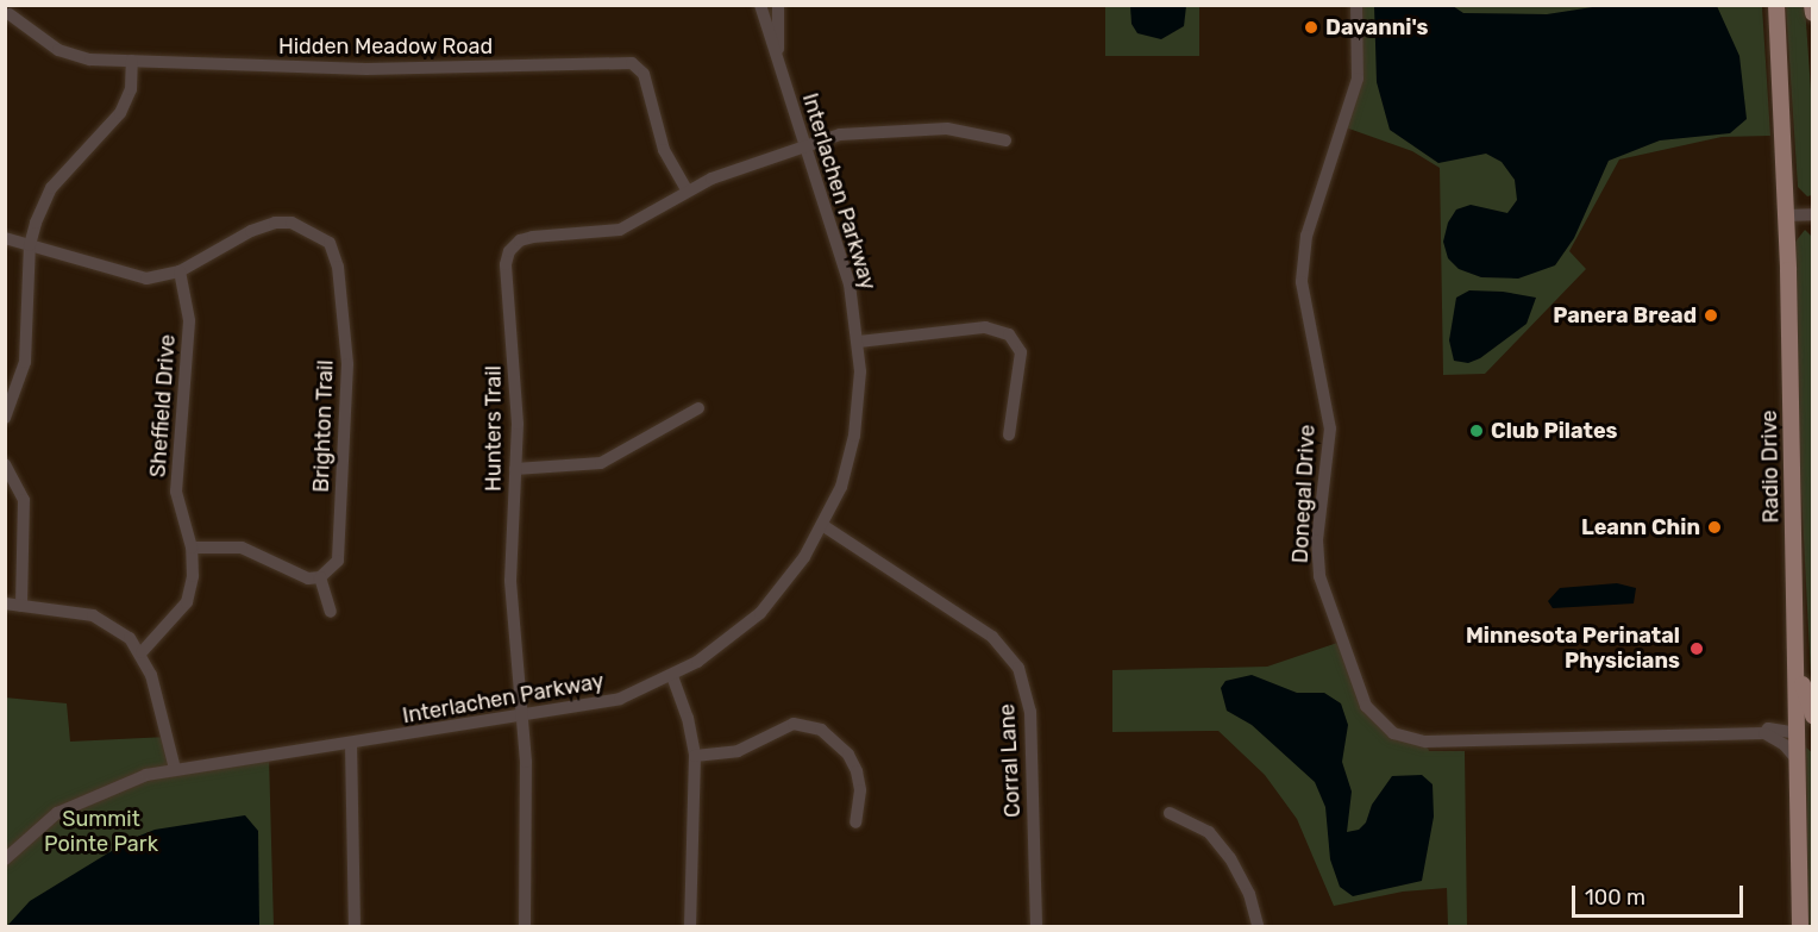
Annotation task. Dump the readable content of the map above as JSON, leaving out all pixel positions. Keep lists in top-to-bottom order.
{
  "streets": {
    "main road": ["Radio Drive"],
    "street": [
      "Hidden Meadow Road",
      "Interlachen Parkway",
      "Sheffield Drive",
      "Brighton Trail",
      "Hunters Trail",
      "Donegal Drive",
      "Corral Lane"
    ]
  },
  "crossings": [
    ["Hidden Meadow Road", "Hunters Trail"],
    ["Interlachen Parkway", "Hunters Trail"],
    ["Interlachen Parkway", "Corral Lane"],
    ["Sheffield Drive", "Brighton Trail"],
    ["Radio Drive", "Donegal Drive"]
  ],
  "parks": ["Summit Pointe Park"],
  "places": [
    "Davanni's",
    "Panera Bread",
    "Club Pilates",
    "Leann Chin",
    "Minnesota Perinatal Physicians"
  ],
  "scale_bar": "100 m"
}
